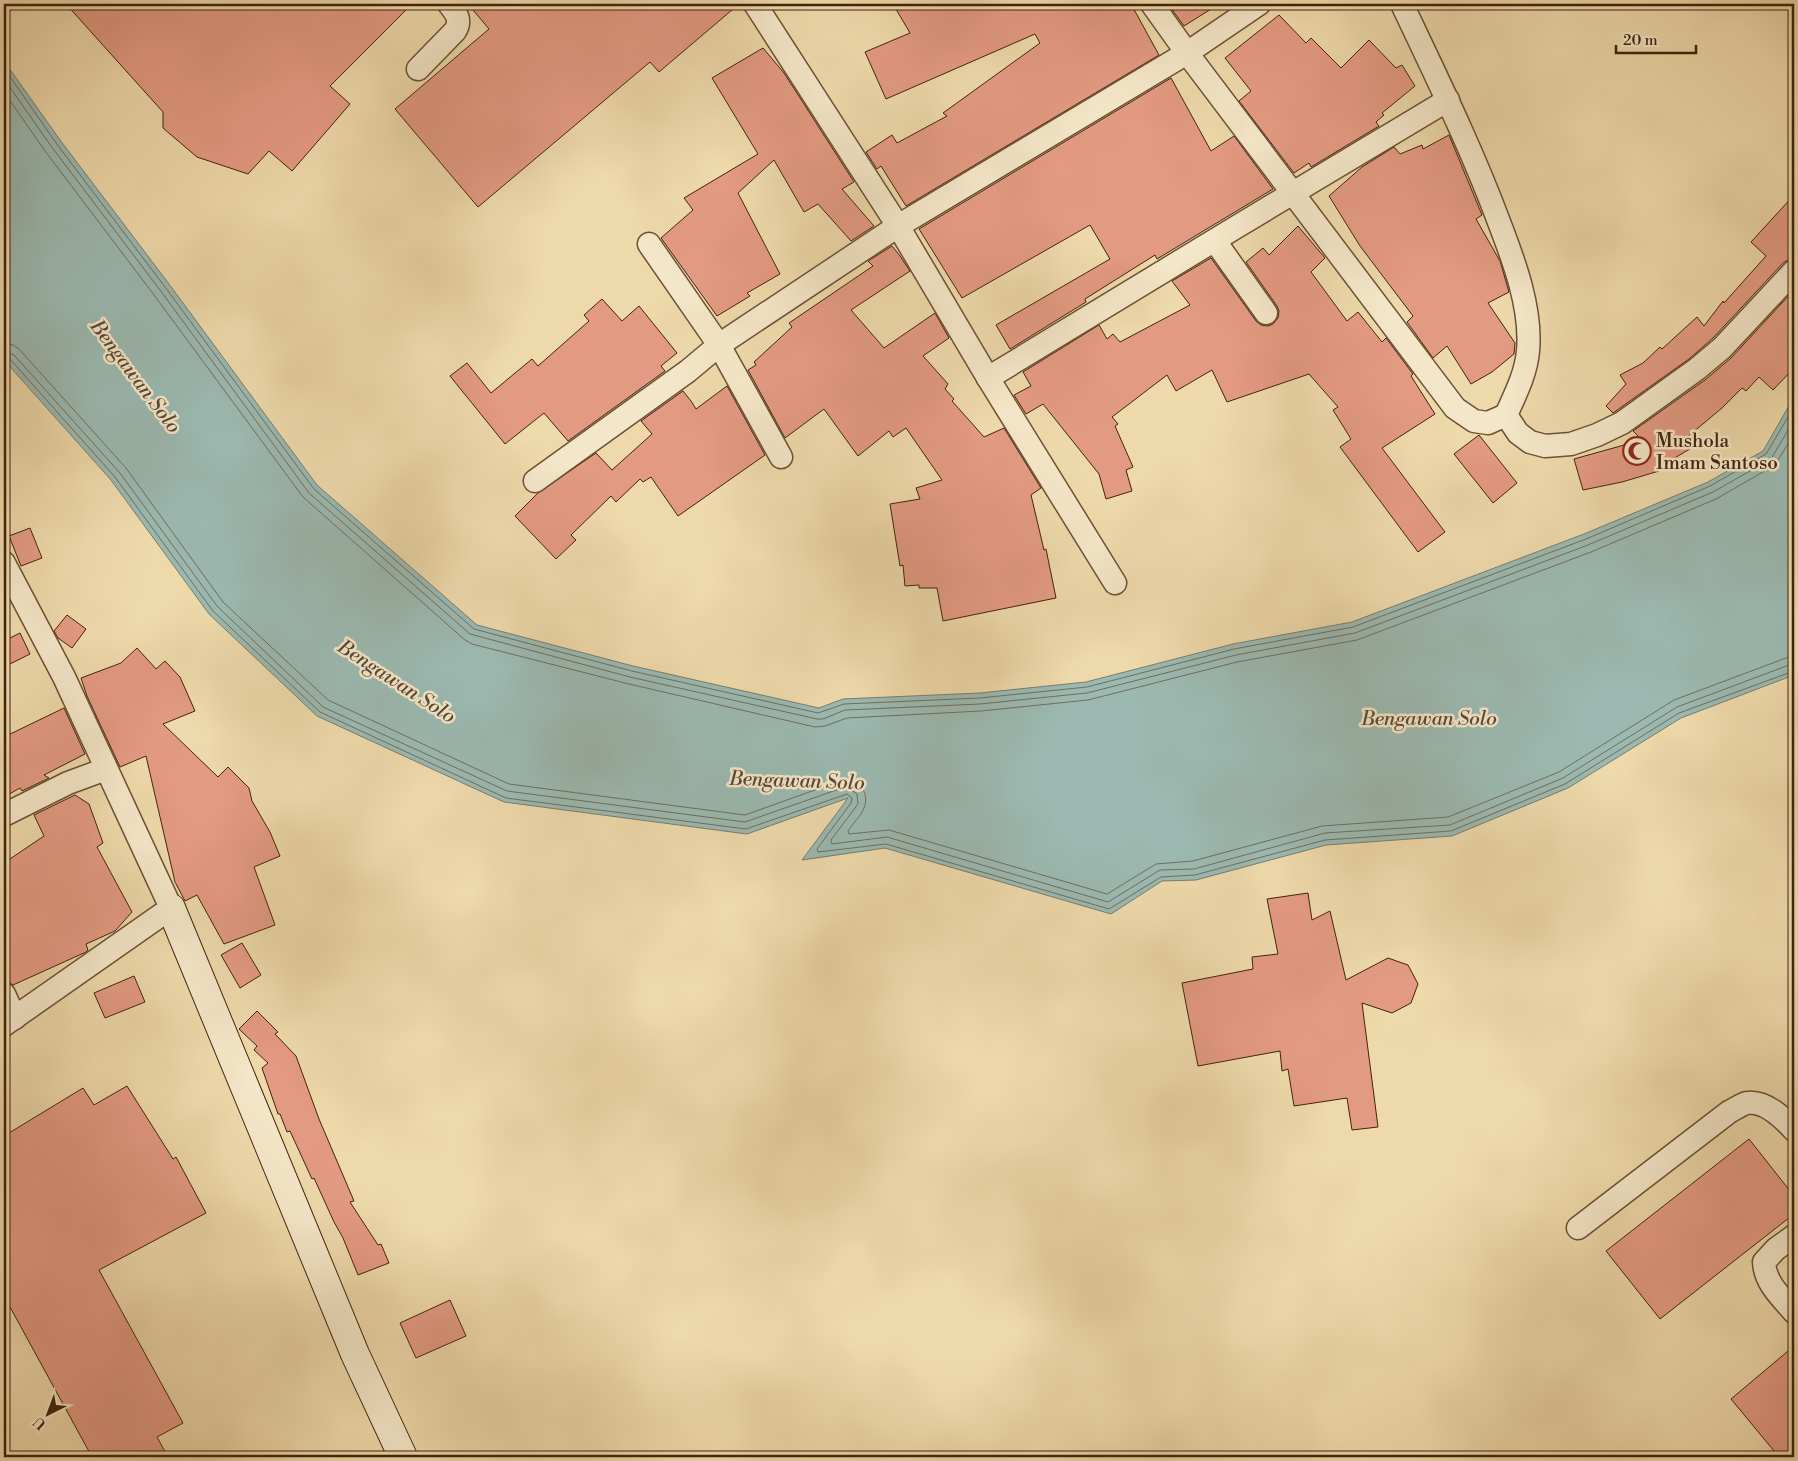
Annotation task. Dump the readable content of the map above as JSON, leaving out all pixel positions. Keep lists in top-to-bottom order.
{
  "water": ["Bengawan Solo"],
  "places": {
    "mosque": ["Mushola Imam Santoso"]
  },
  "scale_bar": "20 m",
  "north": "bottom left"
}
